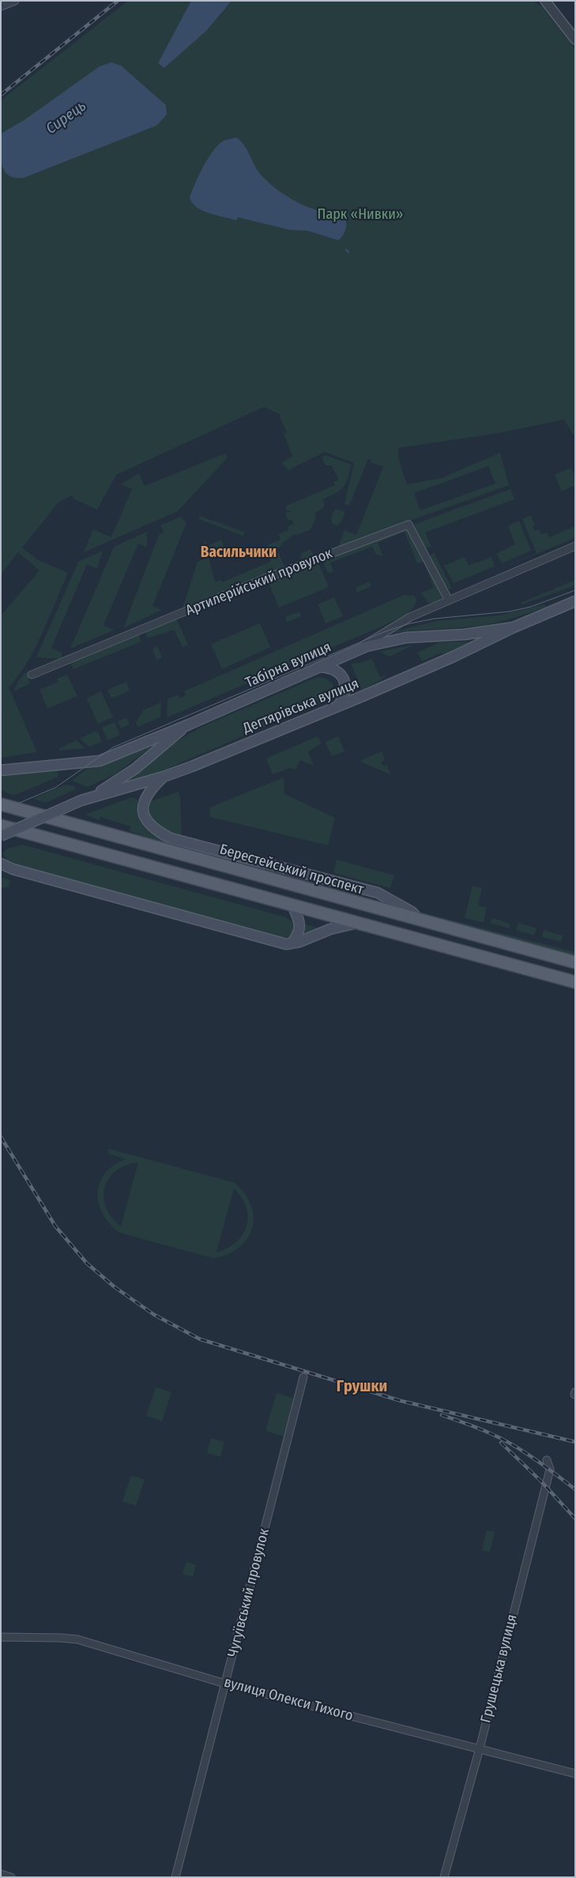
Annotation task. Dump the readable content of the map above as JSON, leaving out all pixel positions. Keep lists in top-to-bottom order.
{
  "streets": {
    "main road": ["Табірна вулиця", "Дегтярівська вулиця", "Берестейський проспект"],
    "street": [
      "Артилерійський провулок",
      "Чугуївський провулок",
      "Грушецька вулиця",
      "вулиця Олекси Тихого"
    ]
  },
  "crossings": [
    ["Артилерійський провулок", "Табірна вулиця"],
    ["Табірна вулиця", "Дегтярівська вулиця"],
    ["Чугуївський провулок", "вулиця Олекси Тихого"],
    ["Грушецька вулиця", "вулиця Олекси Тихого"]
  ],
  "districts": ["Васильчики", "Грушки"],
  "water": ["Сирець"],
  "parks": ["Парк «Нивки»"]
}
